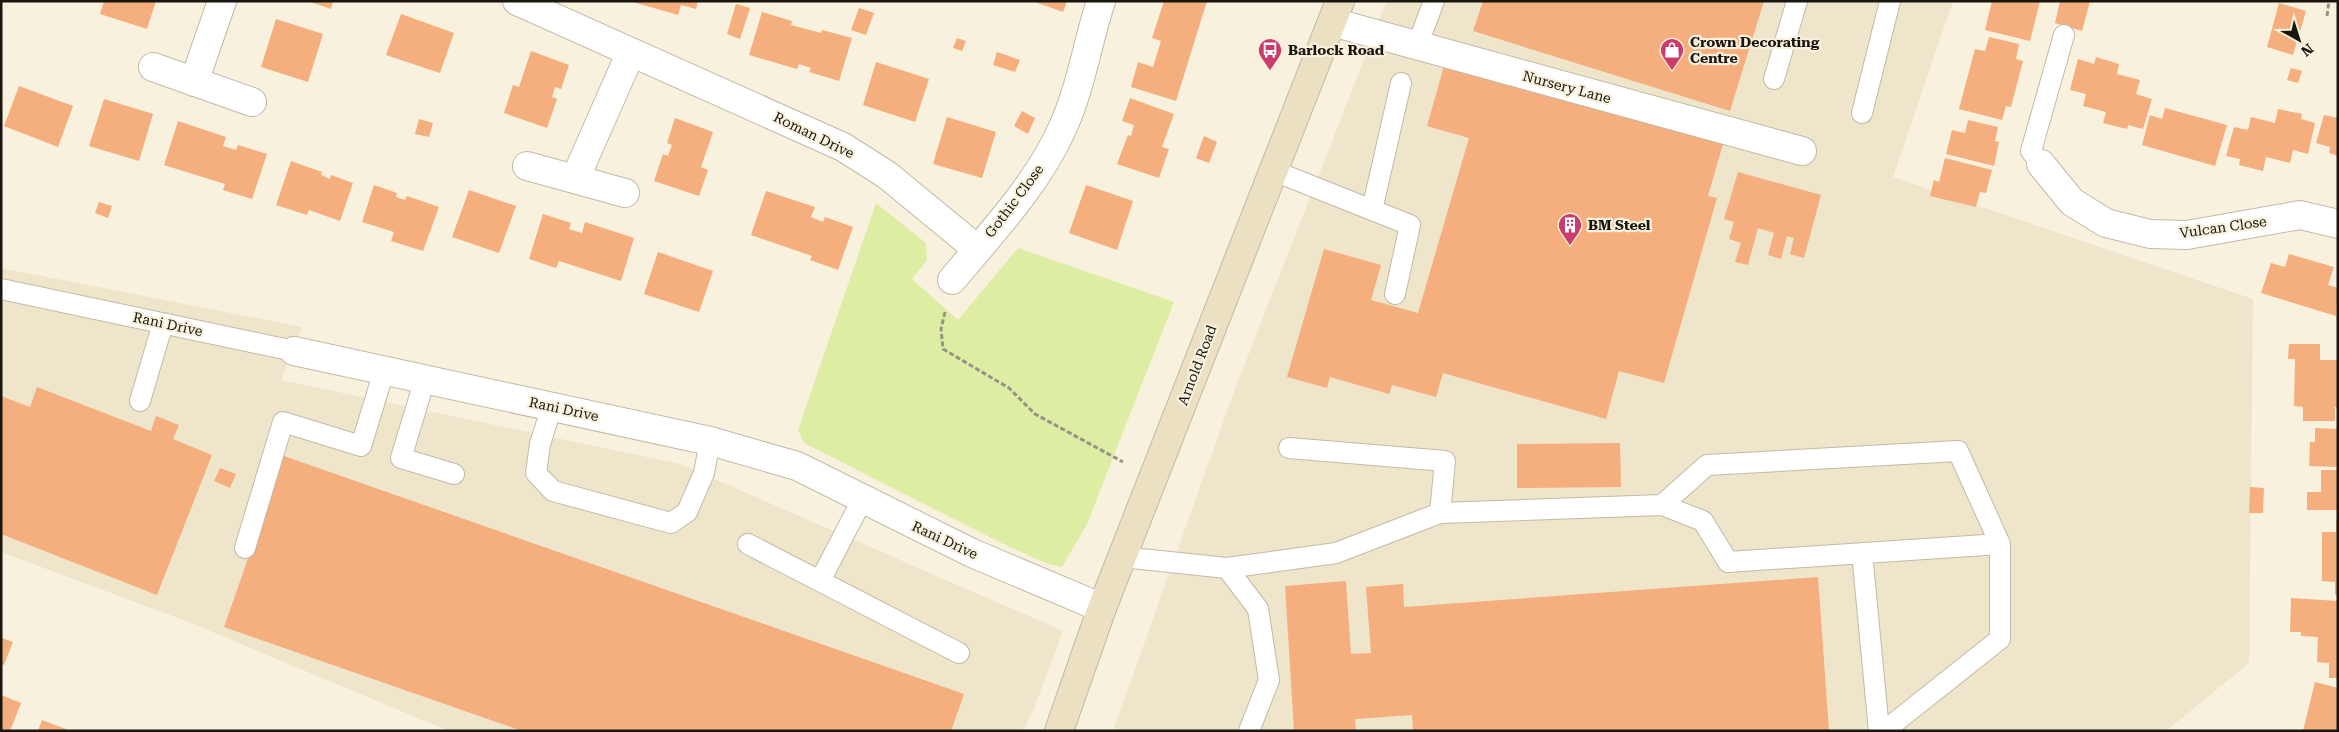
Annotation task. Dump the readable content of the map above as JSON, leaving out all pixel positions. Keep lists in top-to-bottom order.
{
  "streets": {
    "main road": ["Arnold Road"],
    "street": [
      "Nursery Lane",
      "Roman Drive",
      "Gothic Close",
      "Vulcan Close",
      "Rani Drive"
    ]
  },
  "crossings": [
    ["Nursery Lane", "Arnold Road"],
    ["Roman Drive", "Gothic Close"],
    ["Rani Drive", "Arnold Road"]
  ],
  "places": {
    "bus stop": ["Barlock Road"],
    "shop": ["Crown Decorating Centre"],
    "building": ["BM Steel"]
  },
  "north": "bottom right"
}
